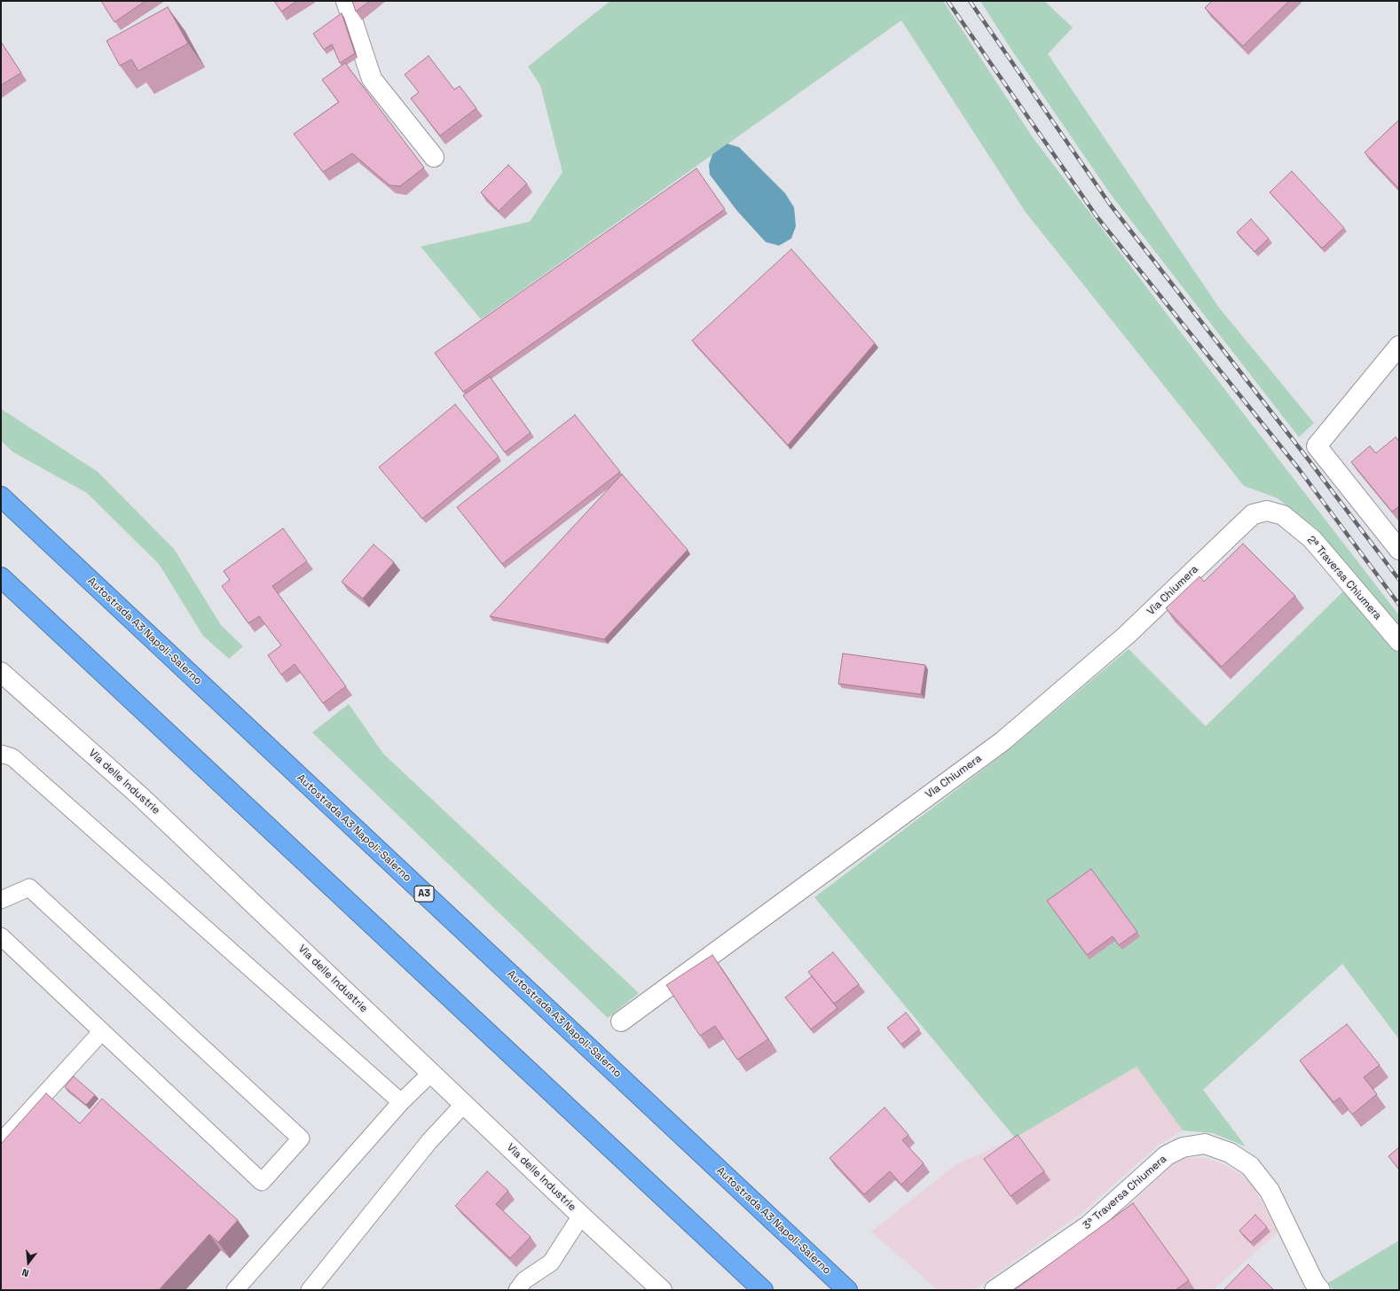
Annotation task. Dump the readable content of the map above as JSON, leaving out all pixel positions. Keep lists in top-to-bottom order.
{
  "streets": {
    "highway": ["Autostrada A3 Napoli-Salerno", "A3"],
    "street": [
      "2ª Traversa Chiumera",
      "Via Chiumera",
      "Via delle Industrie",
      "3ª Traversa Chiumera"
    ]
  },
  "crossings": [
    ["2ª Traversa Chiumera", "Via Chiumera"]
  ],
  "north": "bottom"
}
